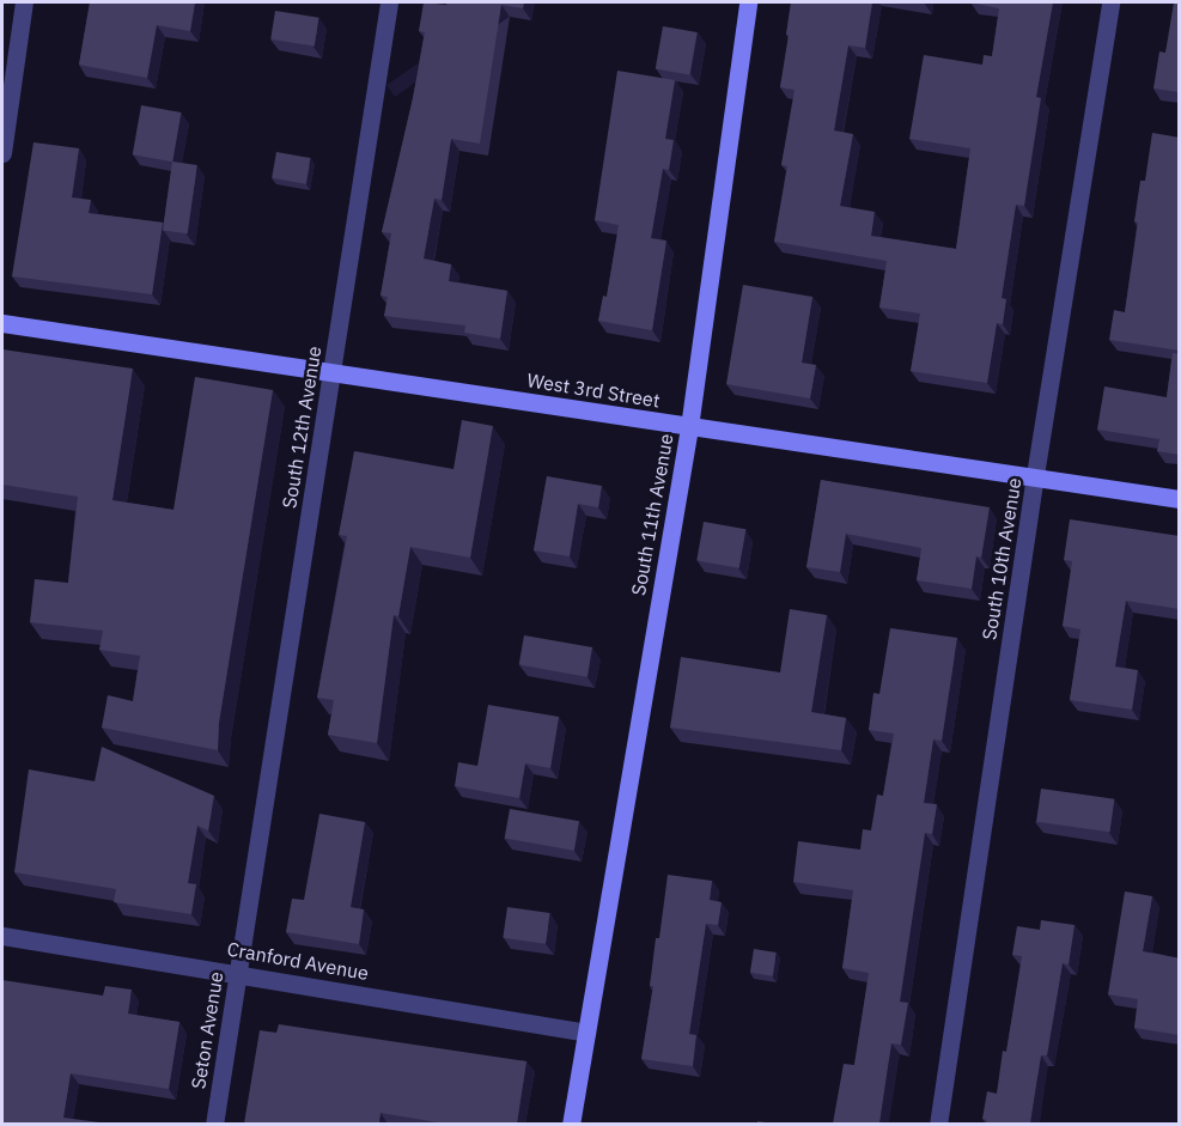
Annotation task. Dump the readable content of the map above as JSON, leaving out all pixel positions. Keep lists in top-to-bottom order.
{
  "streets": {
    "street": [
      "West 3rd Street",
      "South 12th Avenue",
      "South 11th Avenue",
      "South 10th Avenue",
      "Cranford Avenue",
      "Seton Avenue"
    ]
  },
  "crossings": [
    ["West 3rd Street", "South 12th Avenue"],
    ["West 3rd Street", "South 11th Avenue"],
    ["West 3rd Street", "South 10th Avenue"],
    ["South 12th Avenue", "Seton Avenue"],
    ["South 11th Avenue", "Cranford Avenue"],
    ["Cranford Avenue", "Seton Avenue"]
  ]
}
